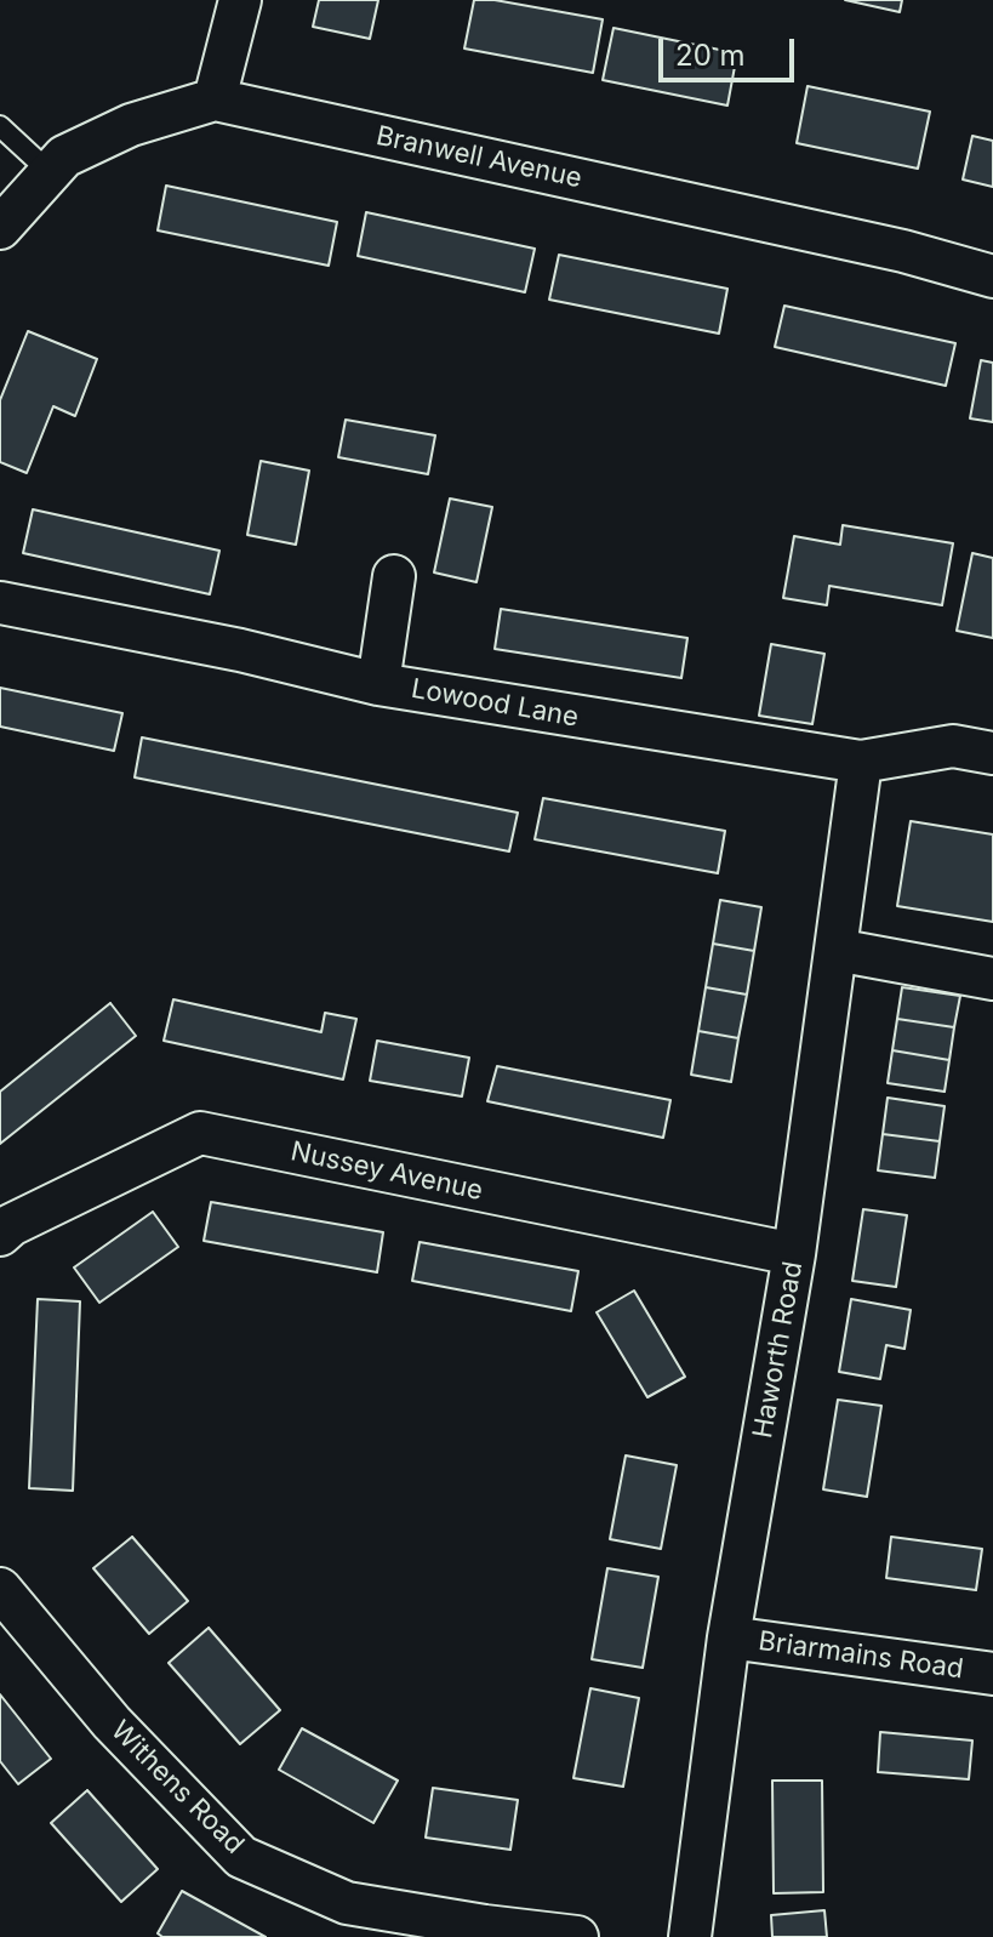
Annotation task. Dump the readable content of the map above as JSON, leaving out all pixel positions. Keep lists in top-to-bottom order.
{
  "streets": {
    "street": [
      "Branwell Avenue",
      "Lowood Lane",
      "Nussey Avenue",
      "Haworth Road",
      "Briarmains Road",
      "Withens Road"
    ]
  },
  "crossings": [
    ["Lowood Lane", "Haworth Road"],
    ["Nussey Avenue", "Haworth Road"],
    ["Haworth Road", "Briarmains Road"]
  ],
  "scale_bar": "20 m"
}
